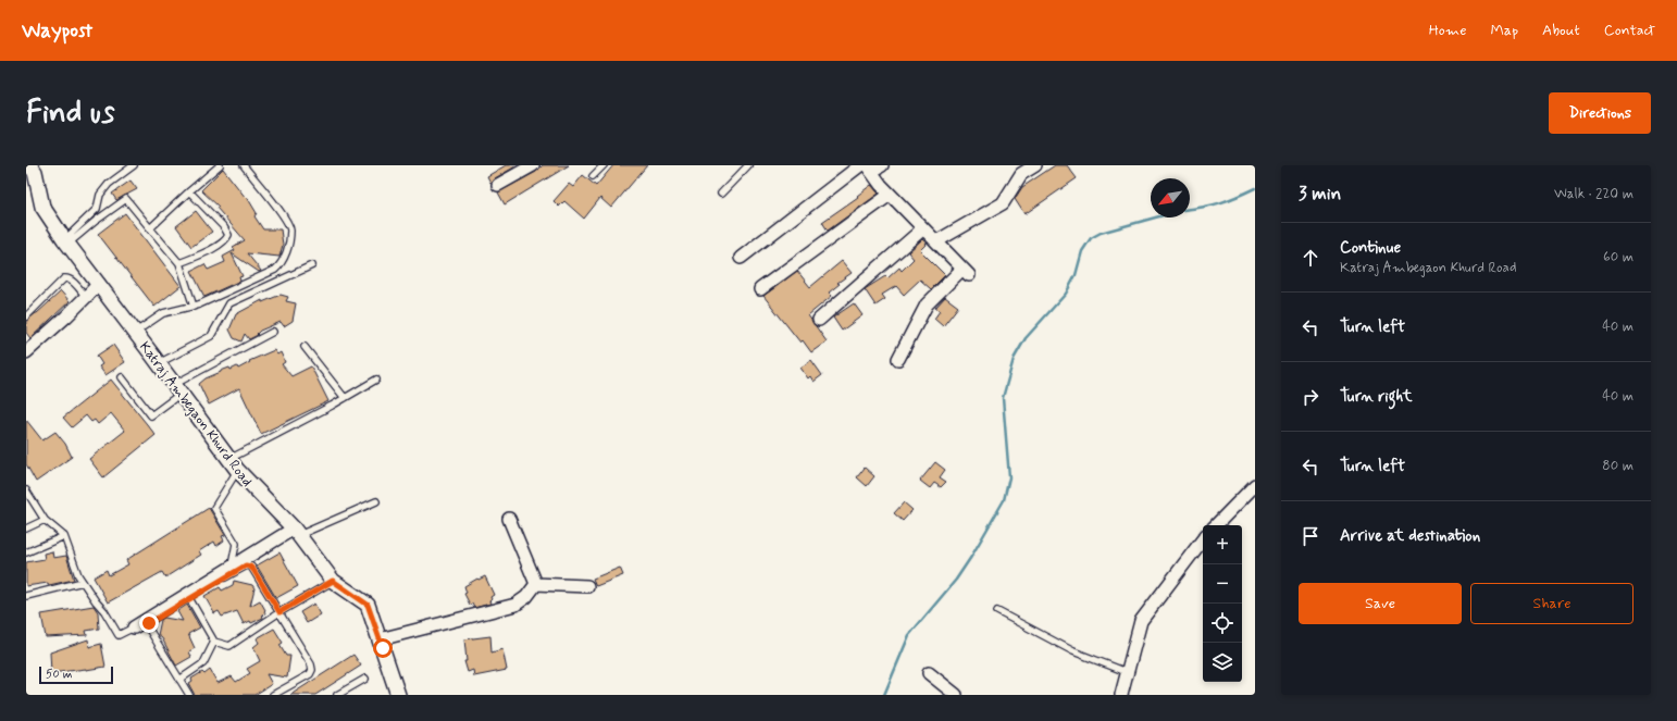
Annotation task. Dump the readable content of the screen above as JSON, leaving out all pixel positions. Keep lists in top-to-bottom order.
{
  "streets": {
    "street": ["Katraj Ambegaon Khurd Road"]
  },
  "scale_bar": "50 m",
  "north": "bottom left",
  "page": {
    "header": "Waypost",
    "nav": [
      "Home",
      "Map",
      "About",
      "Contact"
    ],
    "buttons": [
      "Directions",
      ["Save", "Share"]
    ],
    "title": "Find us",
    "heading": ["3 min", "Walk · 220 m"],
    "list": [
      ["Continue", "Katraj Ambegaon Khurd Road", "60 m"],
      ["Turn left", "40 m"],
      ["Turn right", "40 m"],
      ["Turn left", "80 m"],
      "Arrive at destination"
    ],
    "map_buttons": ["+", "−"],
    "scale": "50 m"
  }
}
